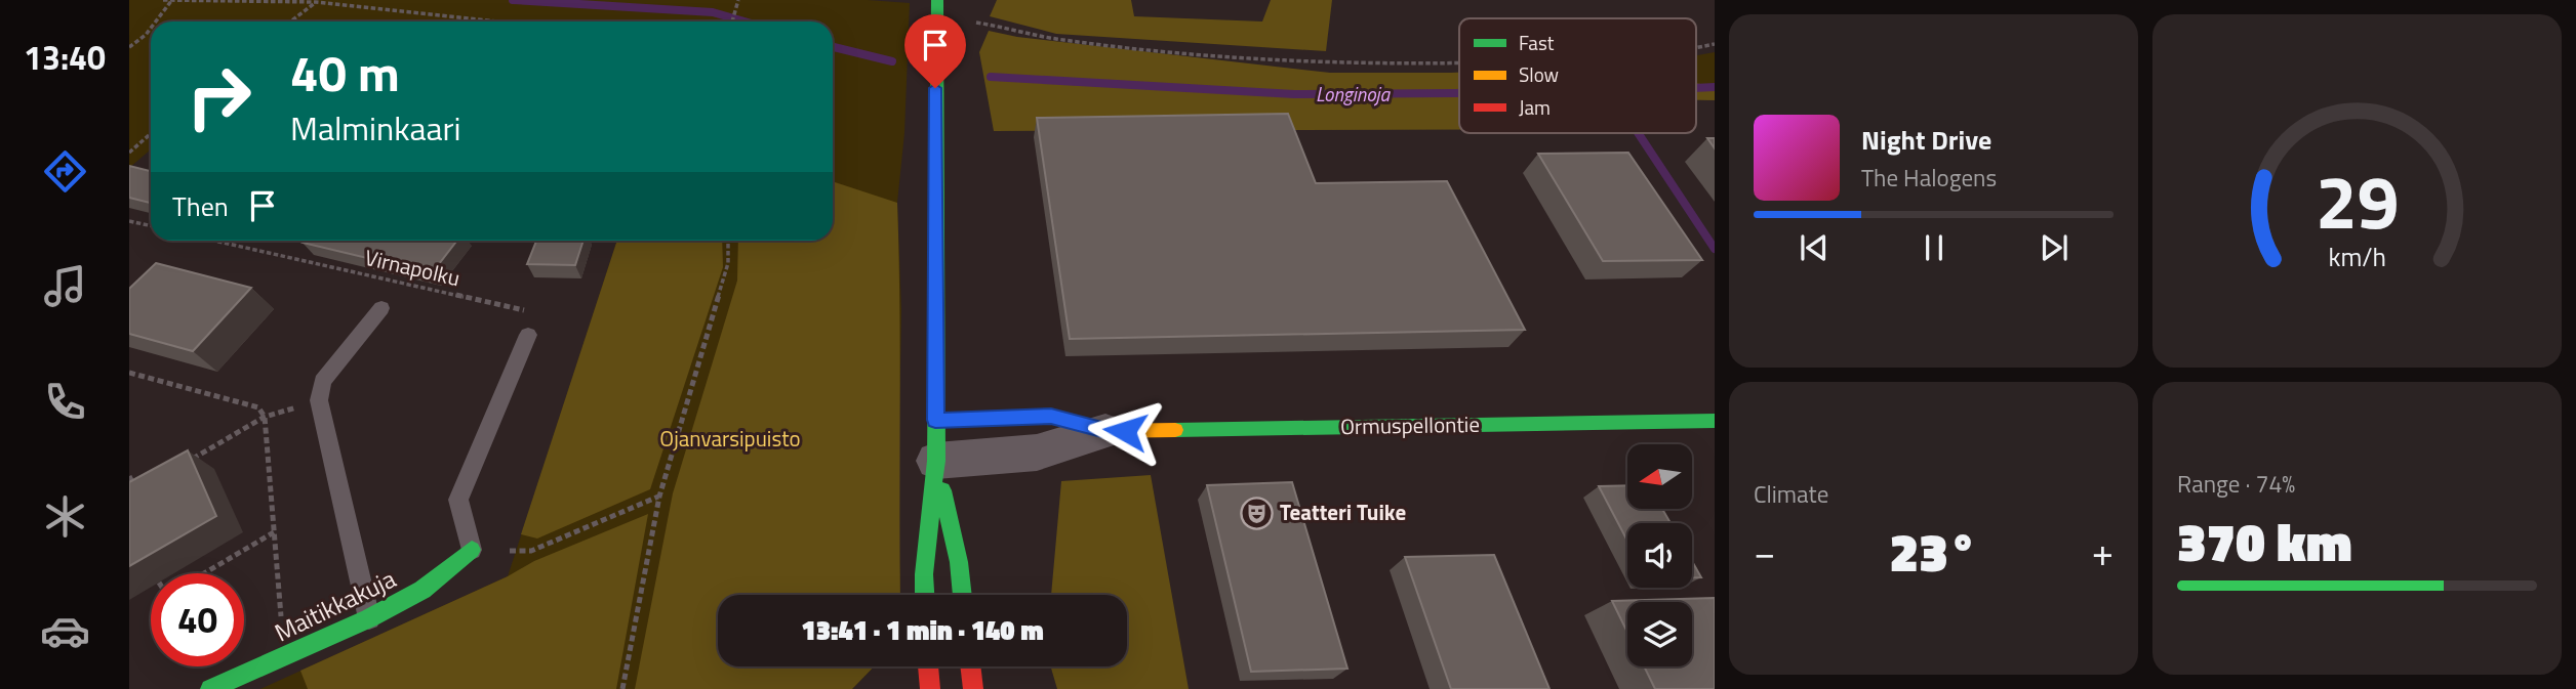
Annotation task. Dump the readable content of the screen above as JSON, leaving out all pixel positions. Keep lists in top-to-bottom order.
{
  "streets": {
    "main road": ["Ormuspellontie", "Maitikkakuja"],
    "path": ["Virnapolku"]
  },
  "water": ["Longinoja"],
  "parks": ["Ojanvarsipuisto"],
  "places": {
    "theatre": ["Teatteri Tuike"]
  },
  "legend": ["Fast", "Slow", "Jam"],
  "north": "left",
  "page": {
    "tabs": "13:40",
    "turn": ["40 m", "Malminkaari"],
    "song": ["Night Drive", "The Halogens"],
    "then": "Then",
    "tile": [
      "Climate",
      ["Range · 74%", "370 km"]
    ],
    "heat": ["−", "23°", "+"],
    "limit": "40",
    "trip": "13:41 · 1 min · 140 m",
    "gauge": ["29", "km/h"]
  }
}
